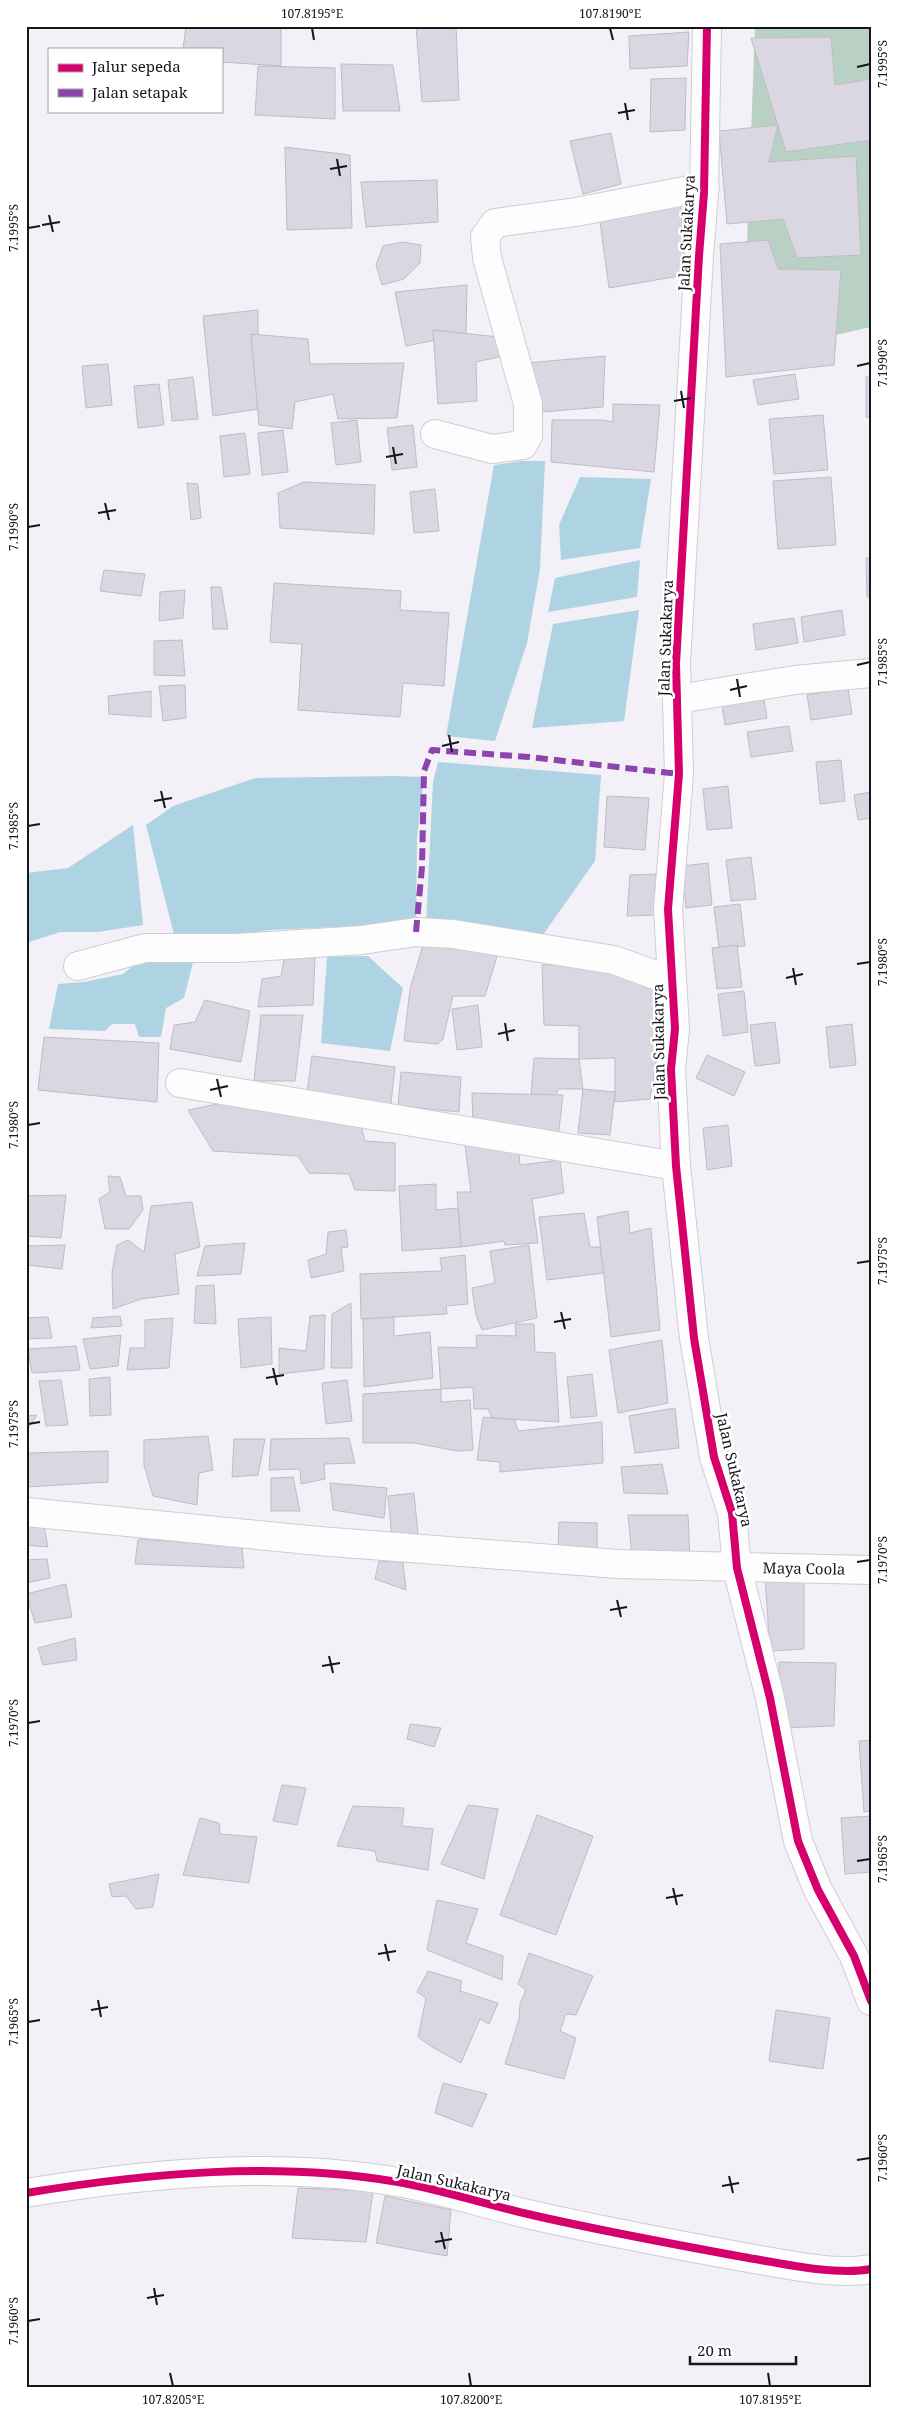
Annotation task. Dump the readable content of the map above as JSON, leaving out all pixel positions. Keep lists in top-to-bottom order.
{
  "streets": {
    "street": ["Jalan Sukakarya", "Maya Coola"]
  },
  "crossings": [
    ["Jalan Sukakarya", "Maya Coola"]
  ],
  "legend": ["Jalur sepeda", "Jalan setapak"],
  "scale_bar": "20 m",
  "coordinates": [
    "107.8195°E",
    "107.8190°E",
    "7.1995°S",
    "7.1990°S",
    "7.1985°S",
    "7.1980°S",
    "7.1975°S",
    "7.1970°S",
    "7.1965°S",
    "7.1960°S",
    "107.8205°E",
    "107.8200°E"
  ]
}
